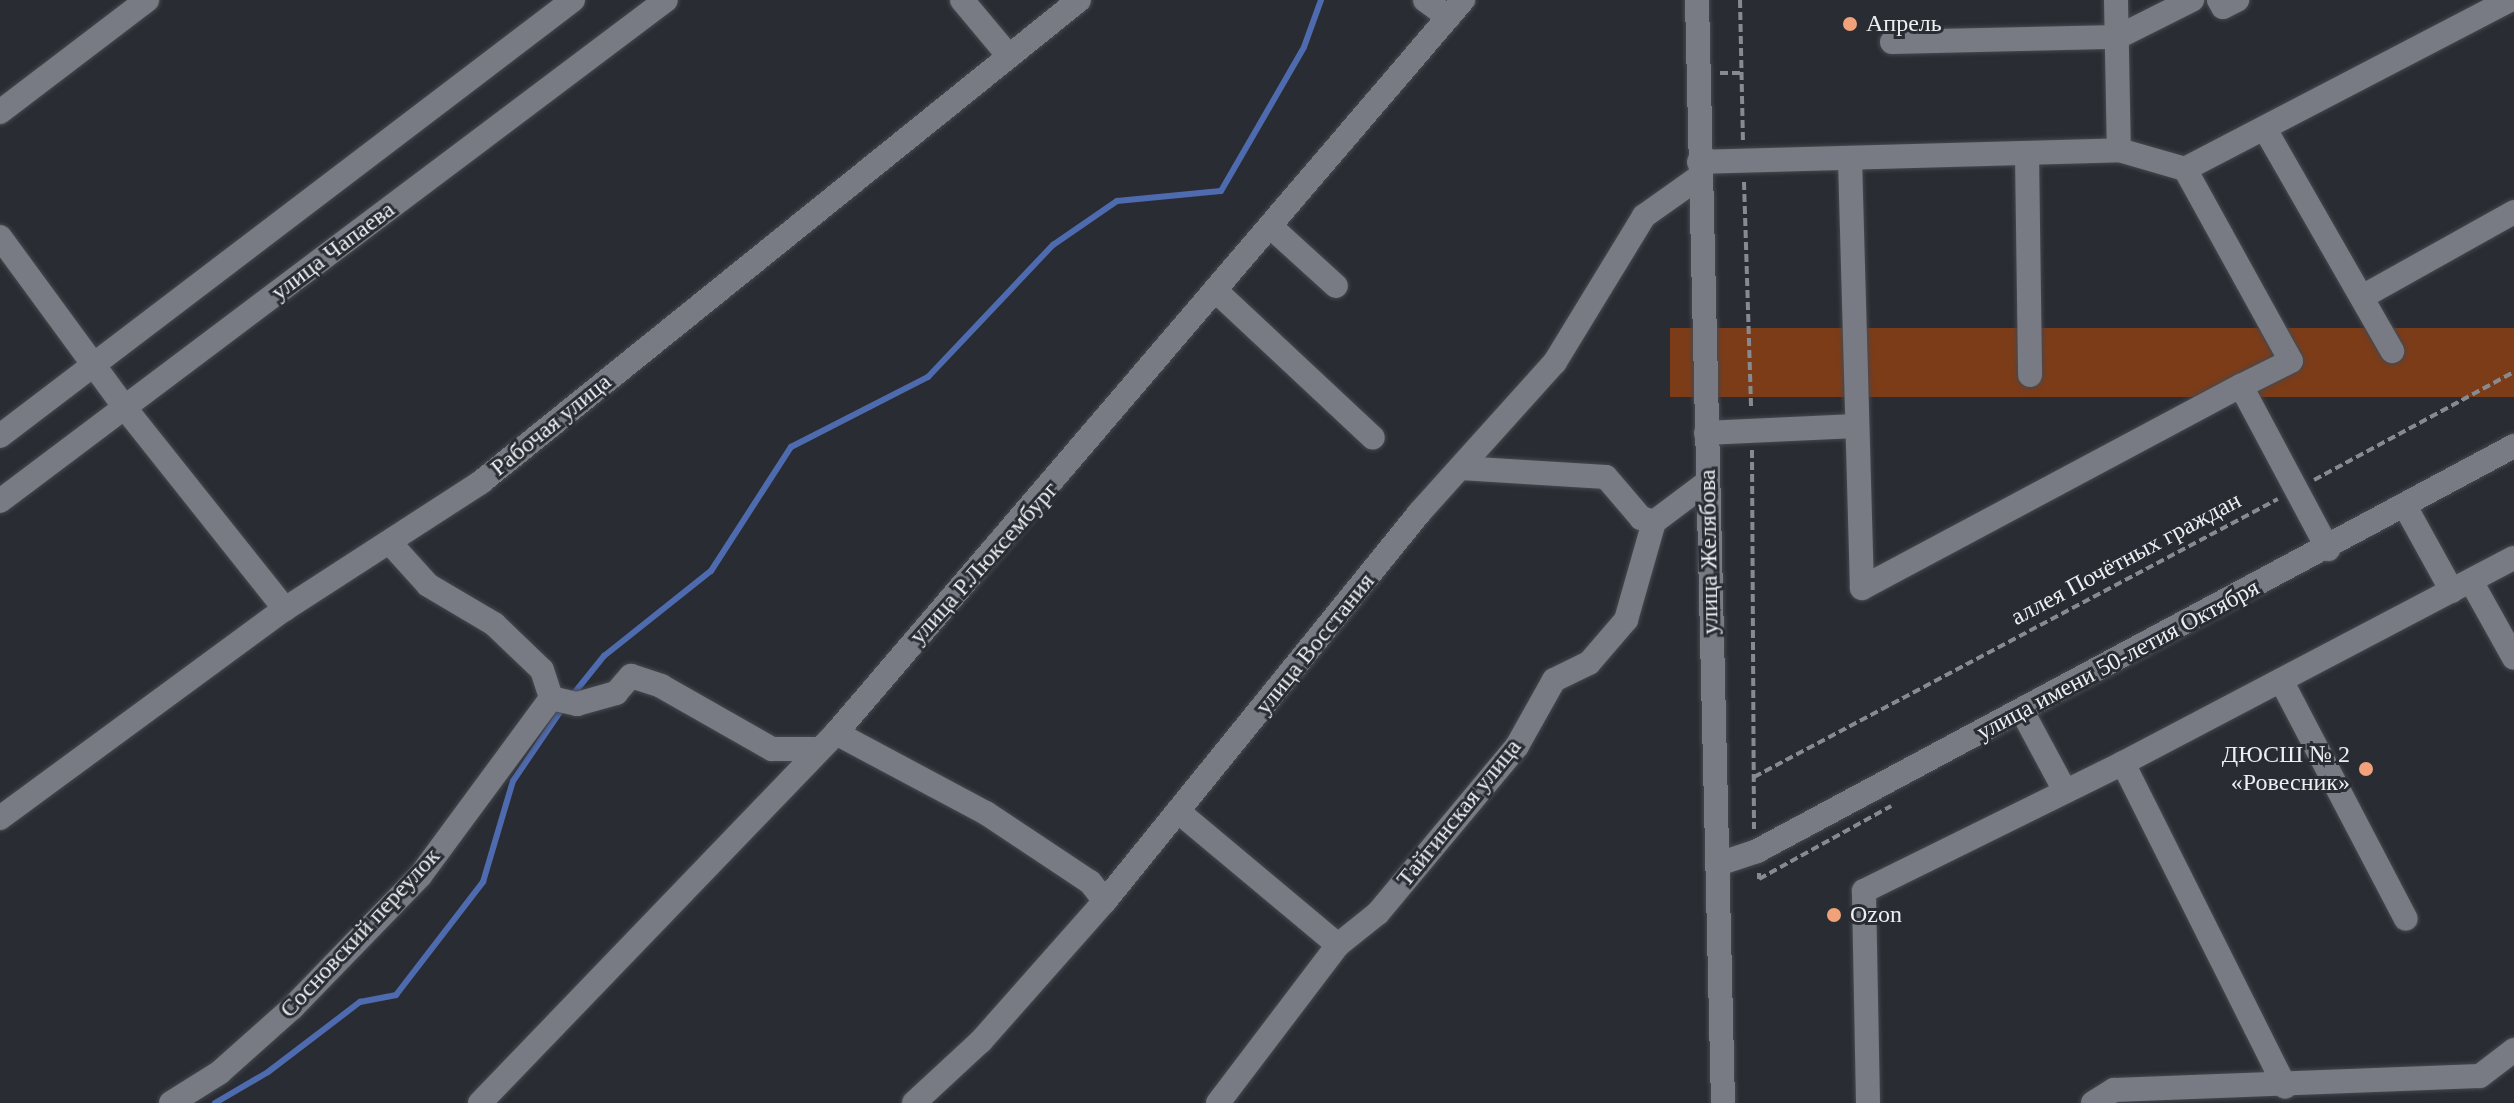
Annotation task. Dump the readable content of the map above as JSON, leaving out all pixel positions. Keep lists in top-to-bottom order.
{
  "streets": {
    "street": [
      "улица Чапаева",
      "Рабочая улица",
      "улица Желябова",
      "улица Р.Люксембург",
      "улица Восстания",
      "улица имени 50-летия Октября",
      "Тайгинская улица",
      "Сосновский переулок"
    ],
    "path": ["аллея Почётных граждан"]
  },
  "crossings": [
    ["улица Желябова", "улица Восстания"],
    ["улица Желябова", "улица имени 50-летия Октября"]
  ],
  "places": ["Апрель", "ДЮСШ № 2 «Ровесник»", "Ozon"]
}
